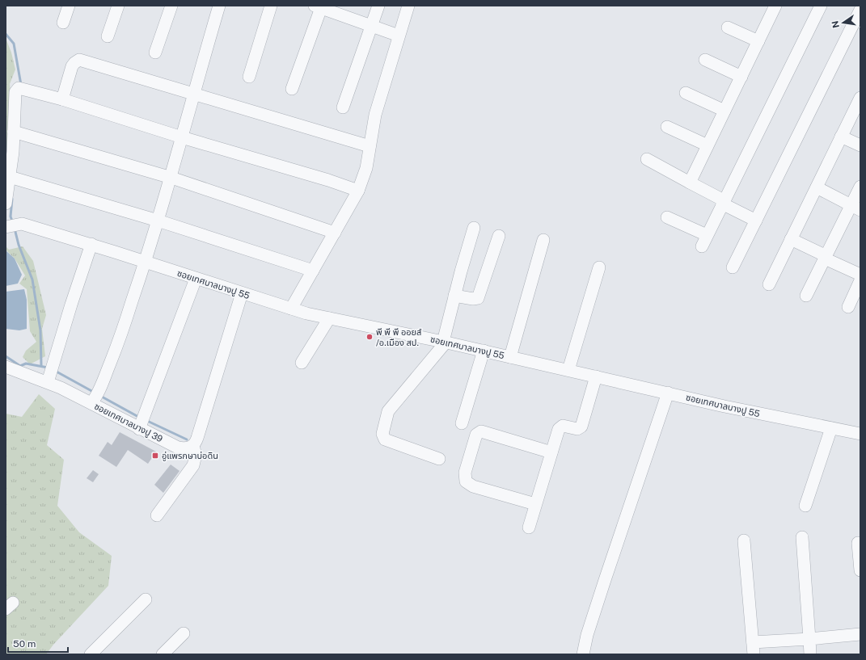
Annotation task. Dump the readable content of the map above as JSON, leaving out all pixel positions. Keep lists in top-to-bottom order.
{
  "streets": {
    "street": ["ซอยเทศบาลบางปู 55", "ซอยเทศบาลบางปู 39"]
  },
  "places": {
    "other": ["พี พี พี ออยส์ /อ.เมือง สป."],
    "transit": ["อู่แพรกษาบ่อดิน"]
  },
  "scale_bar": "50 m",
  "north": "left"
}
